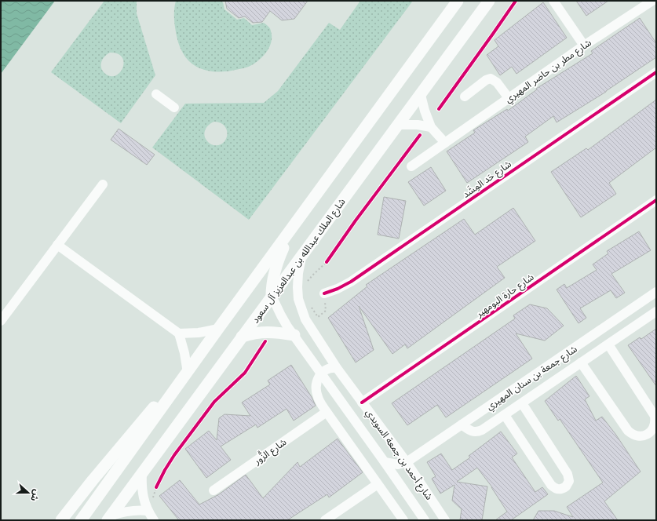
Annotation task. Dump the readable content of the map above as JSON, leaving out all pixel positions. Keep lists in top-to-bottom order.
{
  "streets": {
    "main road": ["شارع الملك عبدالله بن عبدالعزيز آل سعود"],
    "street": [
      "شارع مطر بن حاضر المهيري",
      "شارع حَد المِشَد",
      "شارع حارة البومهير",
      "شارع جمعة بن سنان المهيري",
      "شارع الزُّور",
      "شارع أحمد بن جمعة السويدي"
    ]
  },
  "crossings": [
    ["شارع الملك عبدالله بن عبدالعزيز آل سعود", "شارع أحمد بن جمعة السويدي"],
    ["شارع حارة البومهير", "شارع أحمد بن جمعة السويدي"],
    ["شارع جمعة بن سنان المهيري", "شارع أحمد بن جمعة السويدي"]
  ],
  "north": "right"
}
